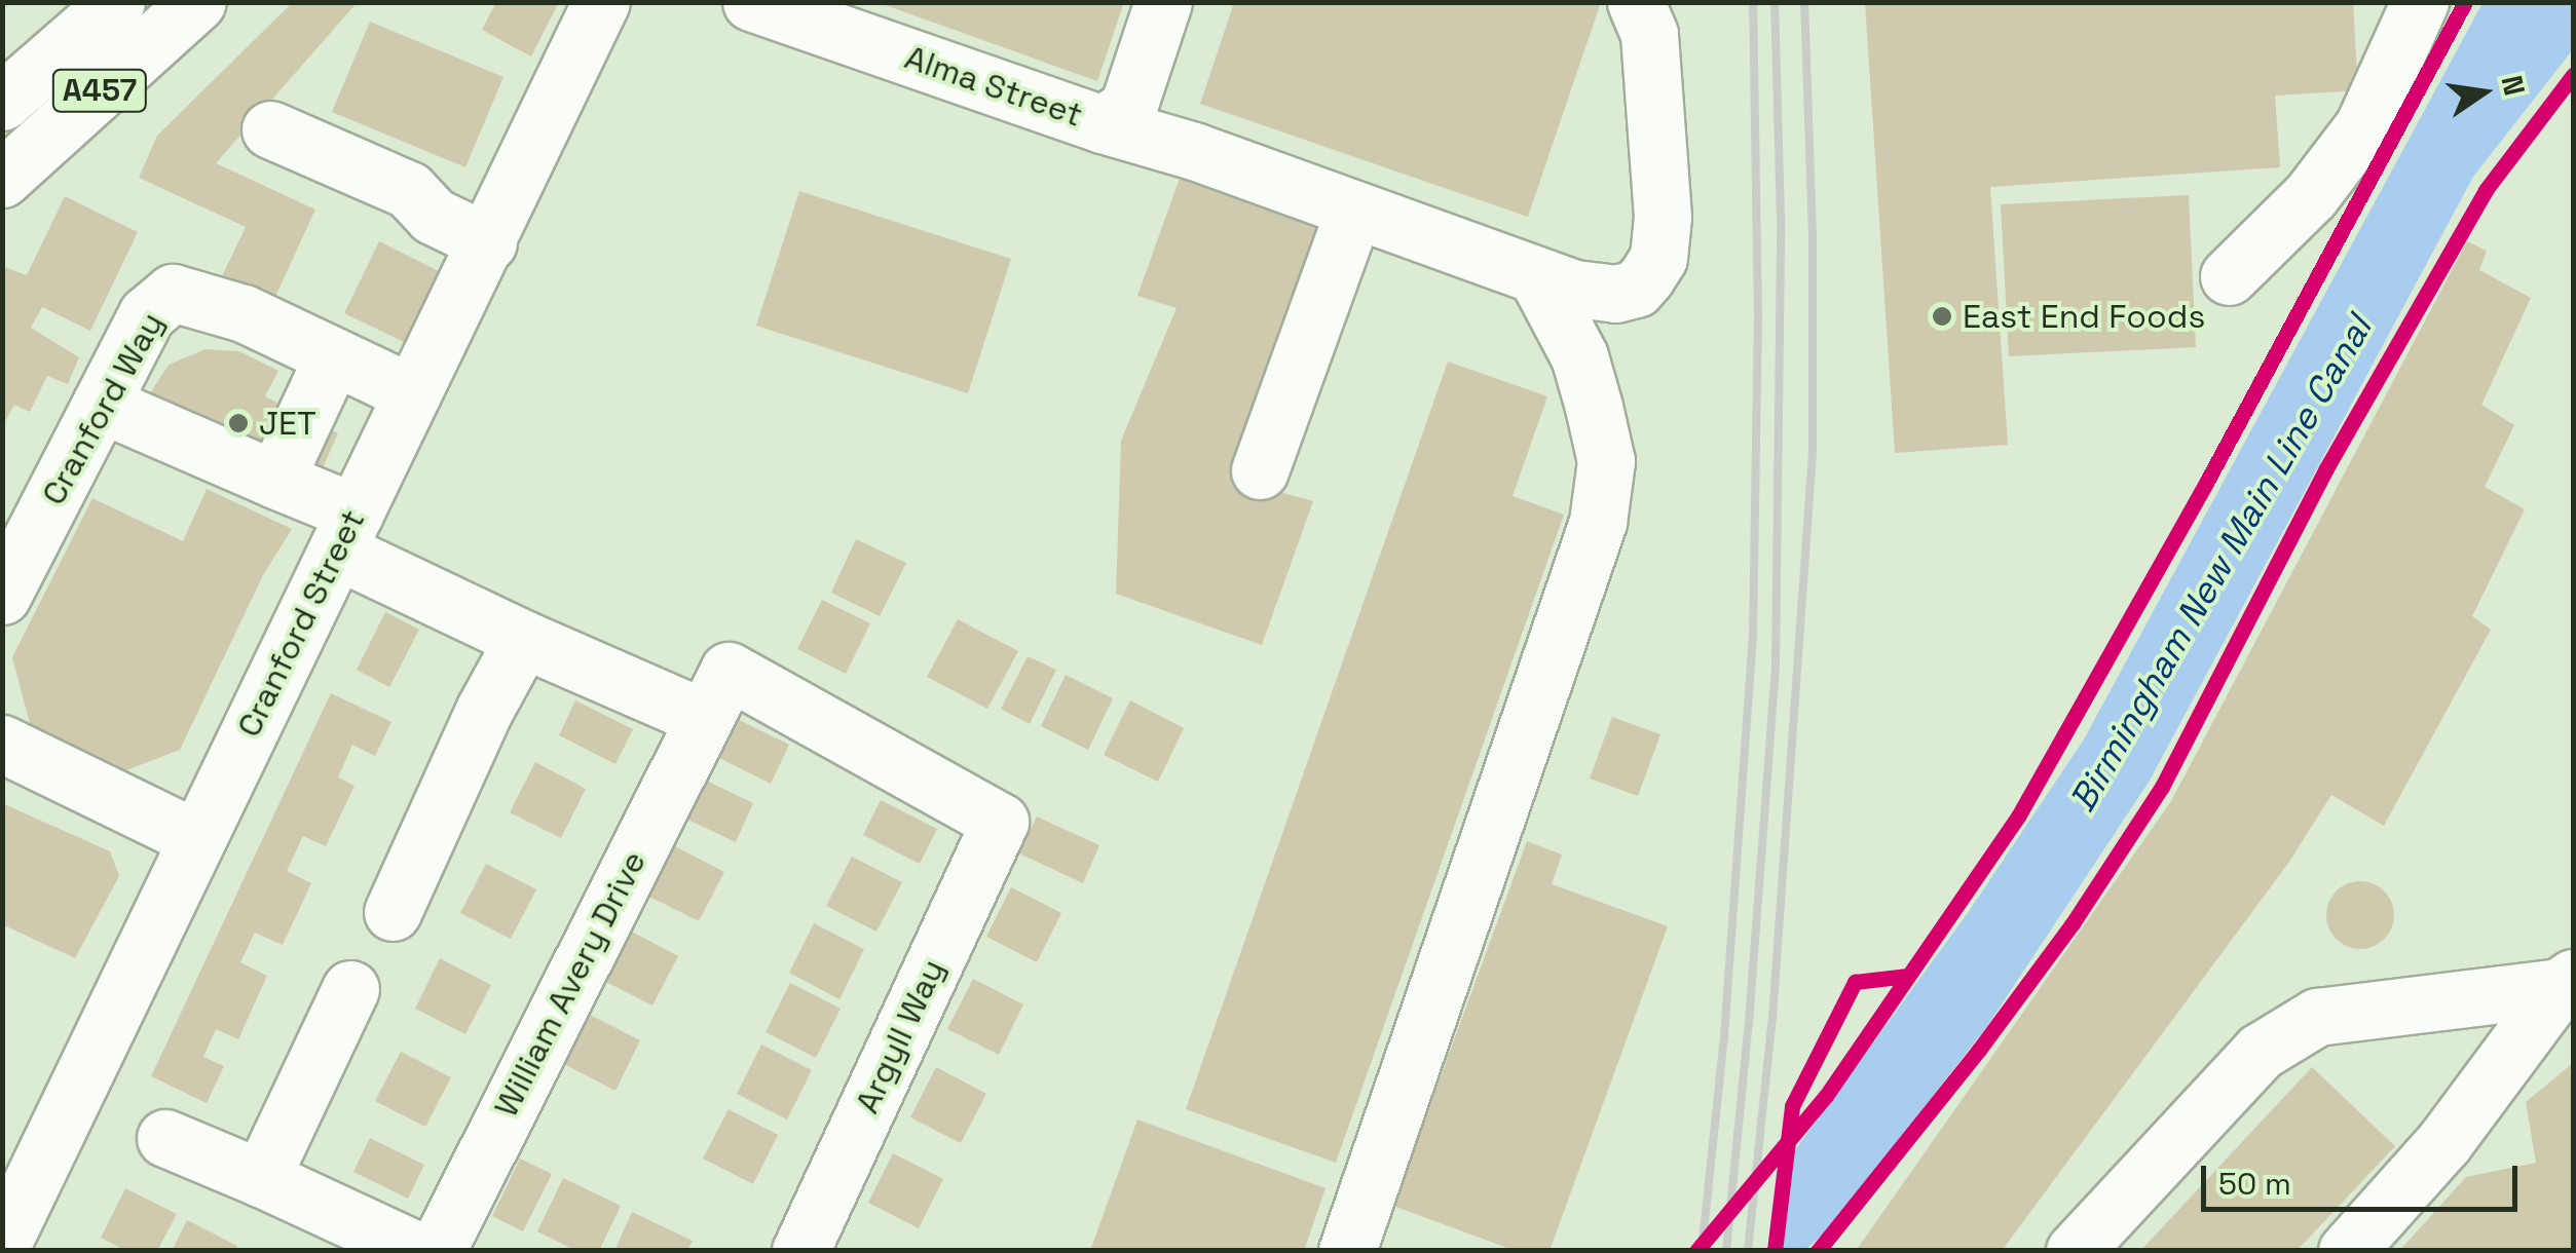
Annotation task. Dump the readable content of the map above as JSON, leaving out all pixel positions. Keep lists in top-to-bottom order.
{
  "streets": {
    "street": [
      "Alma Street",
      "A457",
      "Cranford Way",
      "Cranford Street",
      "William Avery Drive",
      "Argyll Way"
    ]
  },
  "crossings": [
    ["Cranford Way", "Cranford Street"],
    ["William Avery Drive", "Argyll Way"]
  ],
  "water": ["Birmingham New Main Line Canal"],
  "places": ["East End Foods", "JET"],
  "scale_bar": "50 m",
  "north": "right"
}
